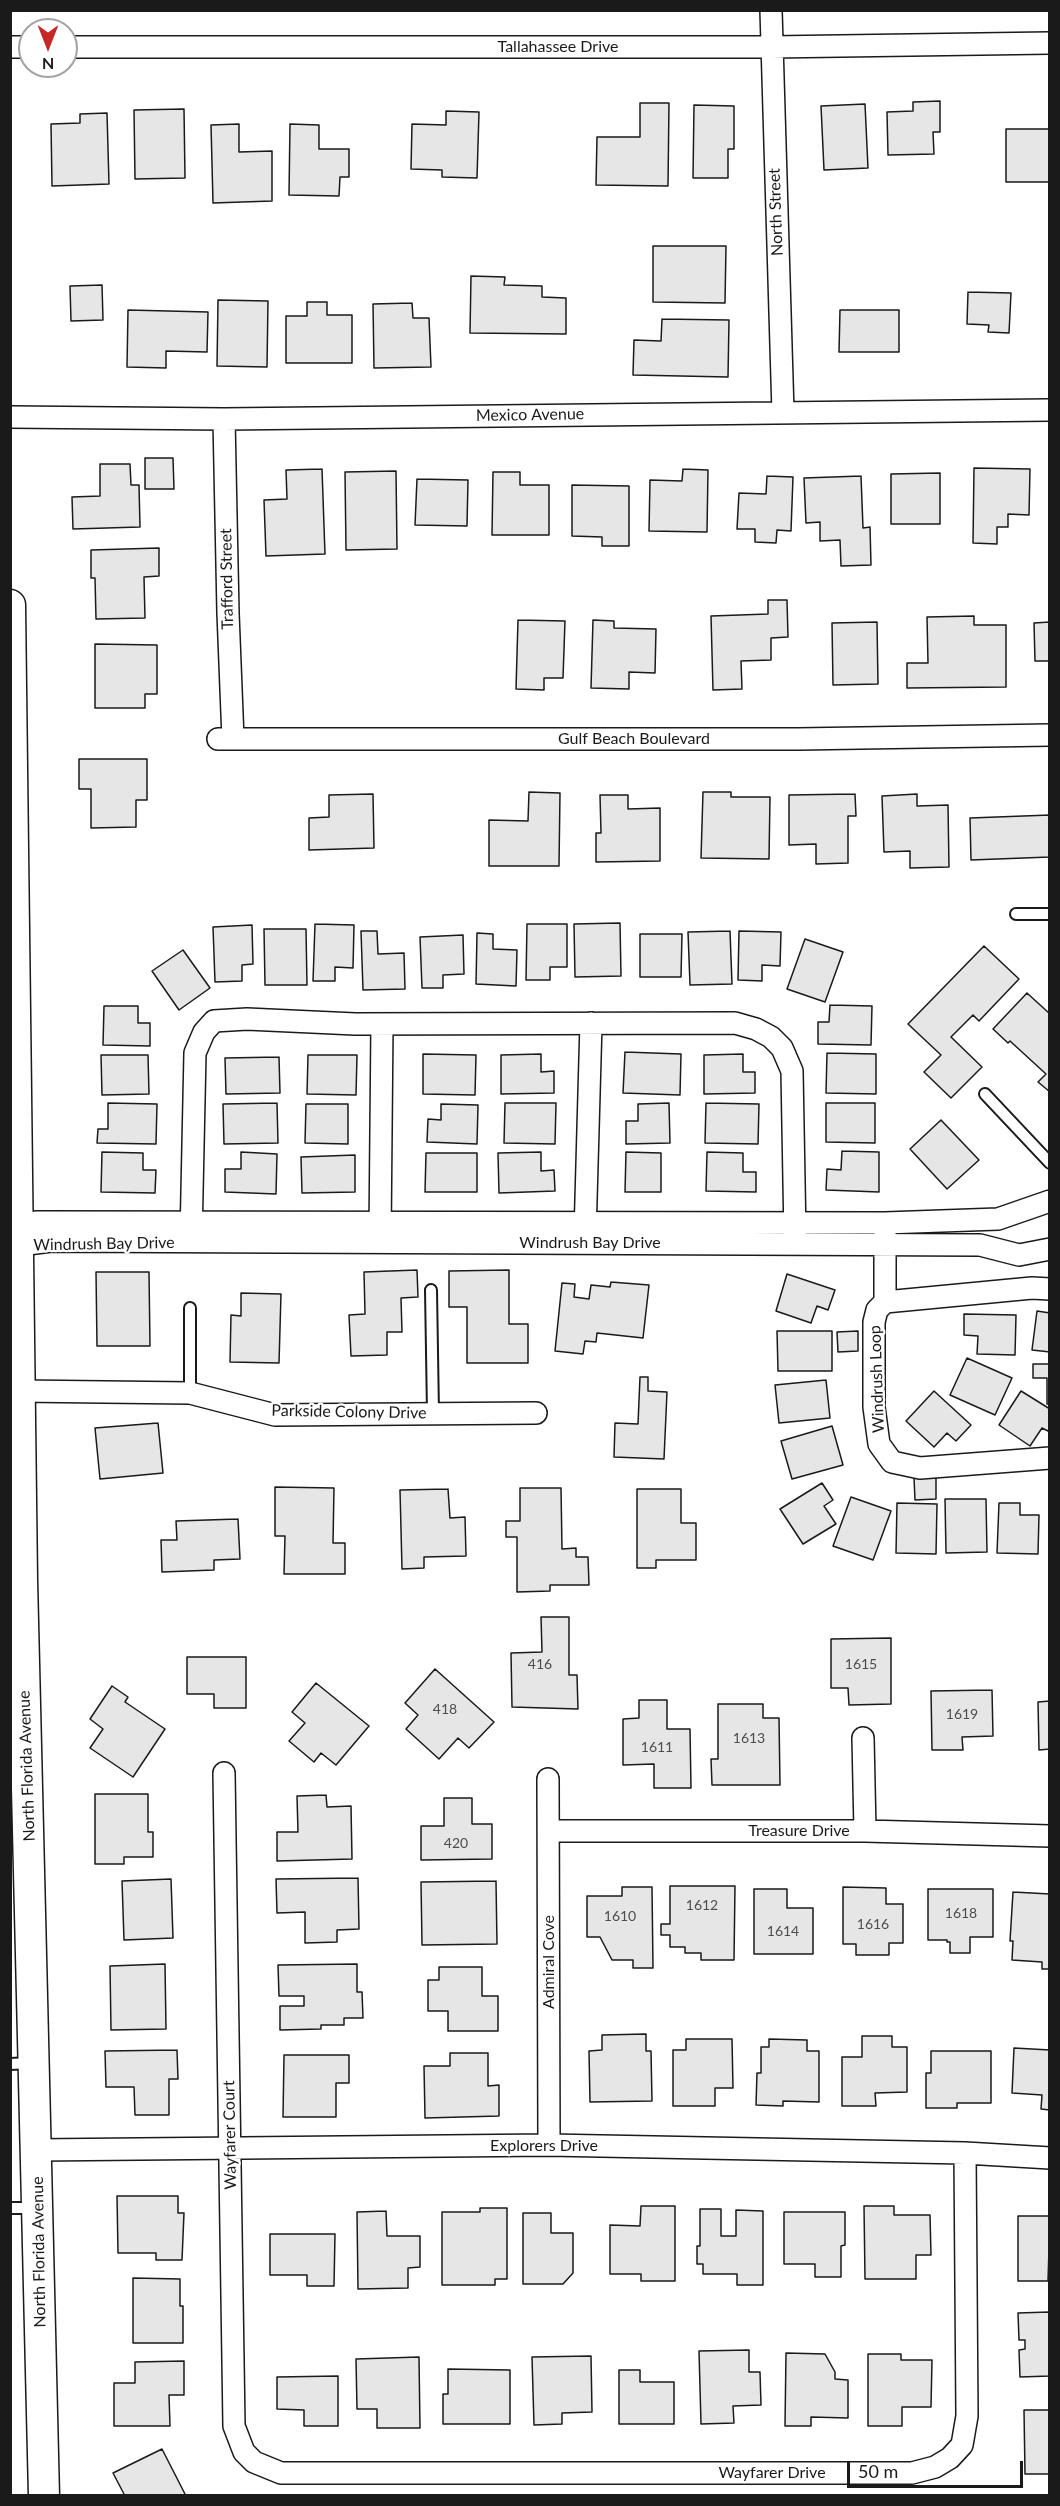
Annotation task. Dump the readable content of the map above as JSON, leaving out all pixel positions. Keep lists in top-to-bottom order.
{
  "streets": {
    "street": [
      "Tallahassee Drive",
      "North Street",
      "Mexico Avenue",
      "Trafford Street",
      "Gulf Beach Boulevard",
      "Windrush Bay Drive",
      "Windrush Loop",
      "Parkside Colony Drive",
      "North Florida Avenue",
      "Treasure Drive",
      "Admiral Cove",
      "Wayfarer Court",
      "Explorers Drive",
      "Wayfarer Drive"
    ]
  },
  "crossings": [
    ["Tallahassee Drive", "North Street"],
    ["North Street", "Mexico Avenue"],
    ["Mexico Avenue", "Trafford Street"],
    ["Trafford Street", "Gulf Beach Boulevard"],
    ["Windrush Bay Drive", "North Florida Avenue"],
    ["Parkside Colony Drive", "North Florida Avenue"],
    ["North Florida Avenue", "Explorers Drive"],
    ["Treasure Drive", "Admiral Cove"],
    ["Admiral Cove", "Explorers Drive"],
    ["Wayfarer Court", "Explorers Drive"],
    ["Wayfarer Court", "Wayfarer Drive"],
    ["Explorers Drive", "Wayfarer Drive"]
  ],
  "house_numbers": [
    "416",
    "1615",
    "418",
    "1619",
    "1613",
    "1611",
    "420",
    "1612",
    "1618",
    "1610",
    "1616",
    "1614"
  ],
  "scale_bar": "50 m",
  "north": "bottom"
}
